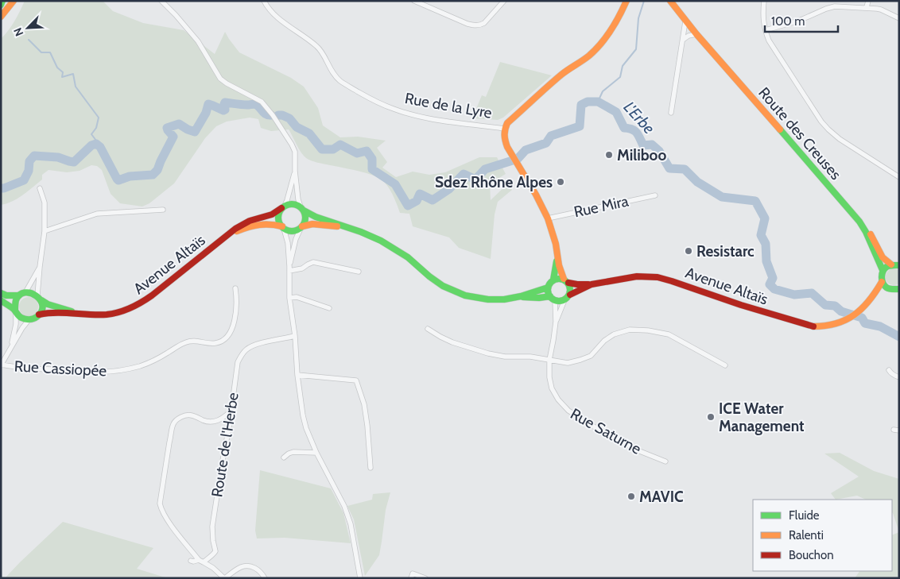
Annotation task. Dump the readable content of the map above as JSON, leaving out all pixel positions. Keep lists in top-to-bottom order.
{
  "streets": {
    "main road": ["Rue de la Lyre", "Route des Creuses", "Avenue Altaïs"],
    "street": [
      "Rue Mira",
      "Rue Cassiopée",
      "Rue Saturne",
      "Route de l'Herbe"
    ]
  },
  "crossings": [
    ["Rue de la Lyre", "Rue Mira"],
    ["Rue de la Lyre", "Avenue Altaïs"],
    ["Rue de la Lyre", "Rue Saturne"],
    ["Avenue Altaïs", "Rue Saturne"]
  ],
  "water": ["L'Erbe"],
  "places": [
    "Miliboo",
    "Sdez Rhône Alpes",
    "Resistarc",
    "ICE Water Management",
    "MAVIC"
  ],
  "legend": ["Fluide", "Ralenti", "Bouchon"],
  "scale_bar": "100 m",
  "north": "bottom left"
}
